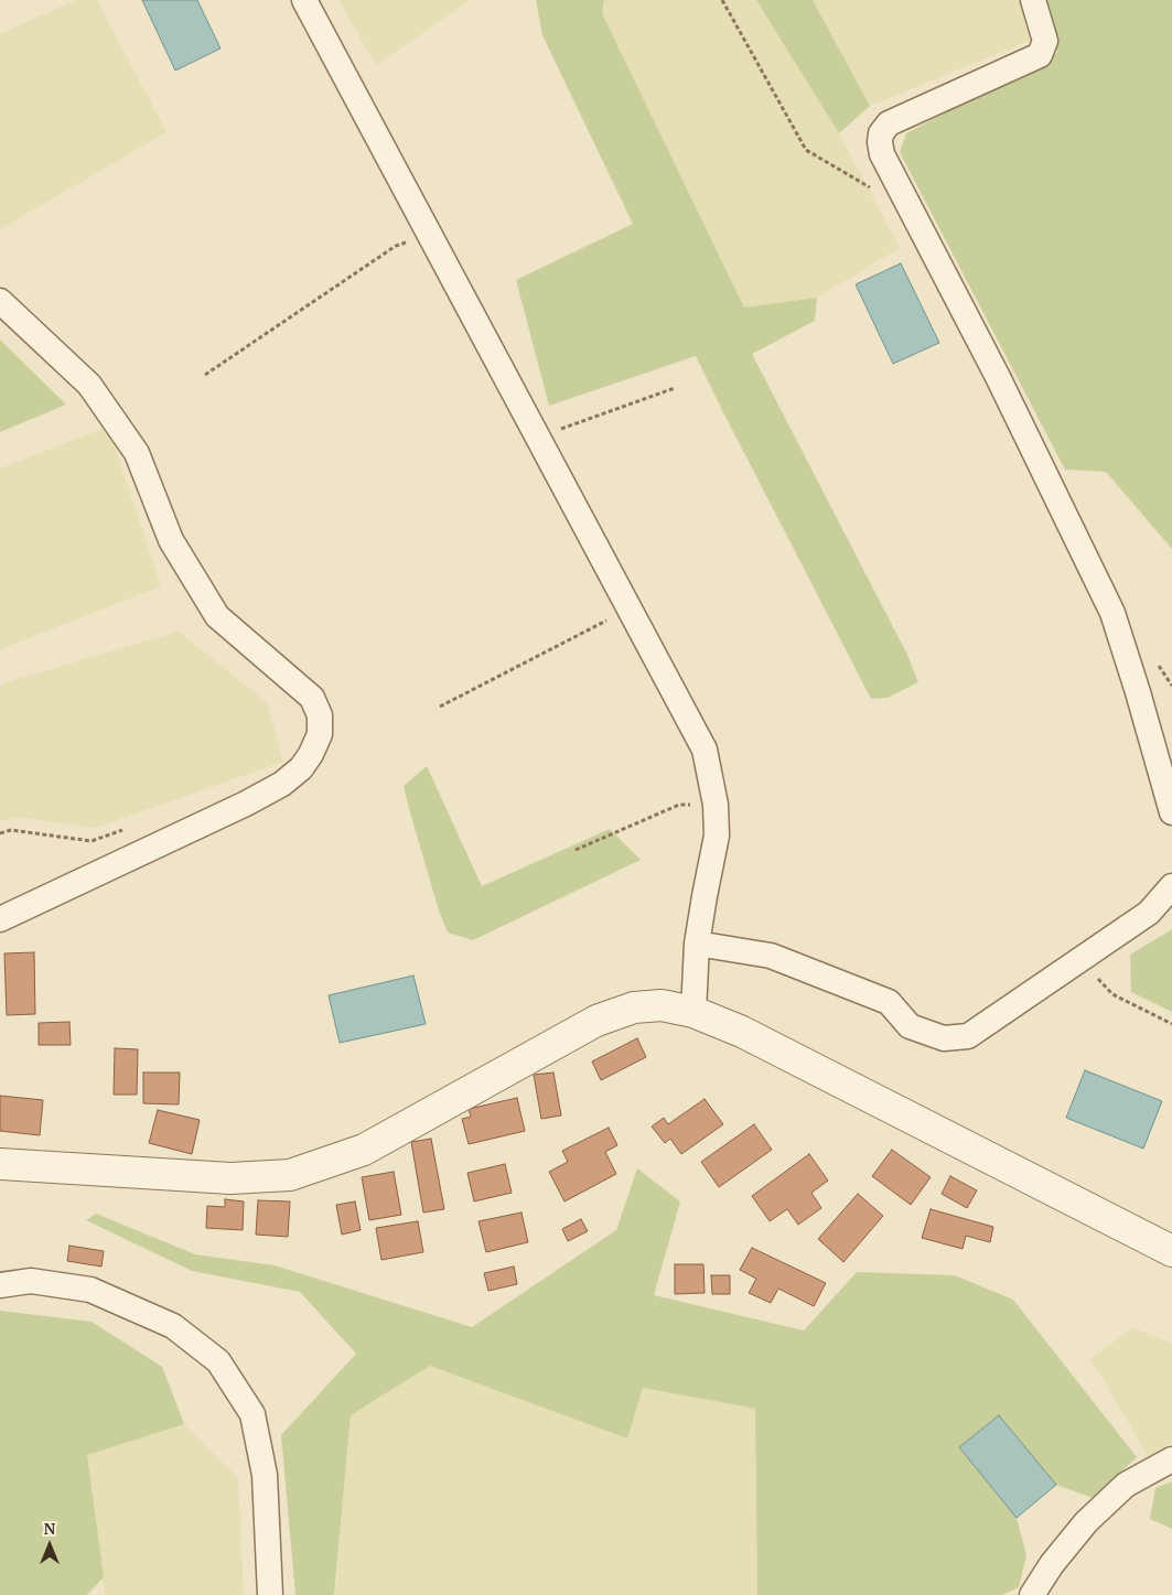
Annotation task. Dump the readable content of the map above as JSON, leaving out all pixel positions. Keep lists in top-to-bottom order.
{
  "north": "top"
}
